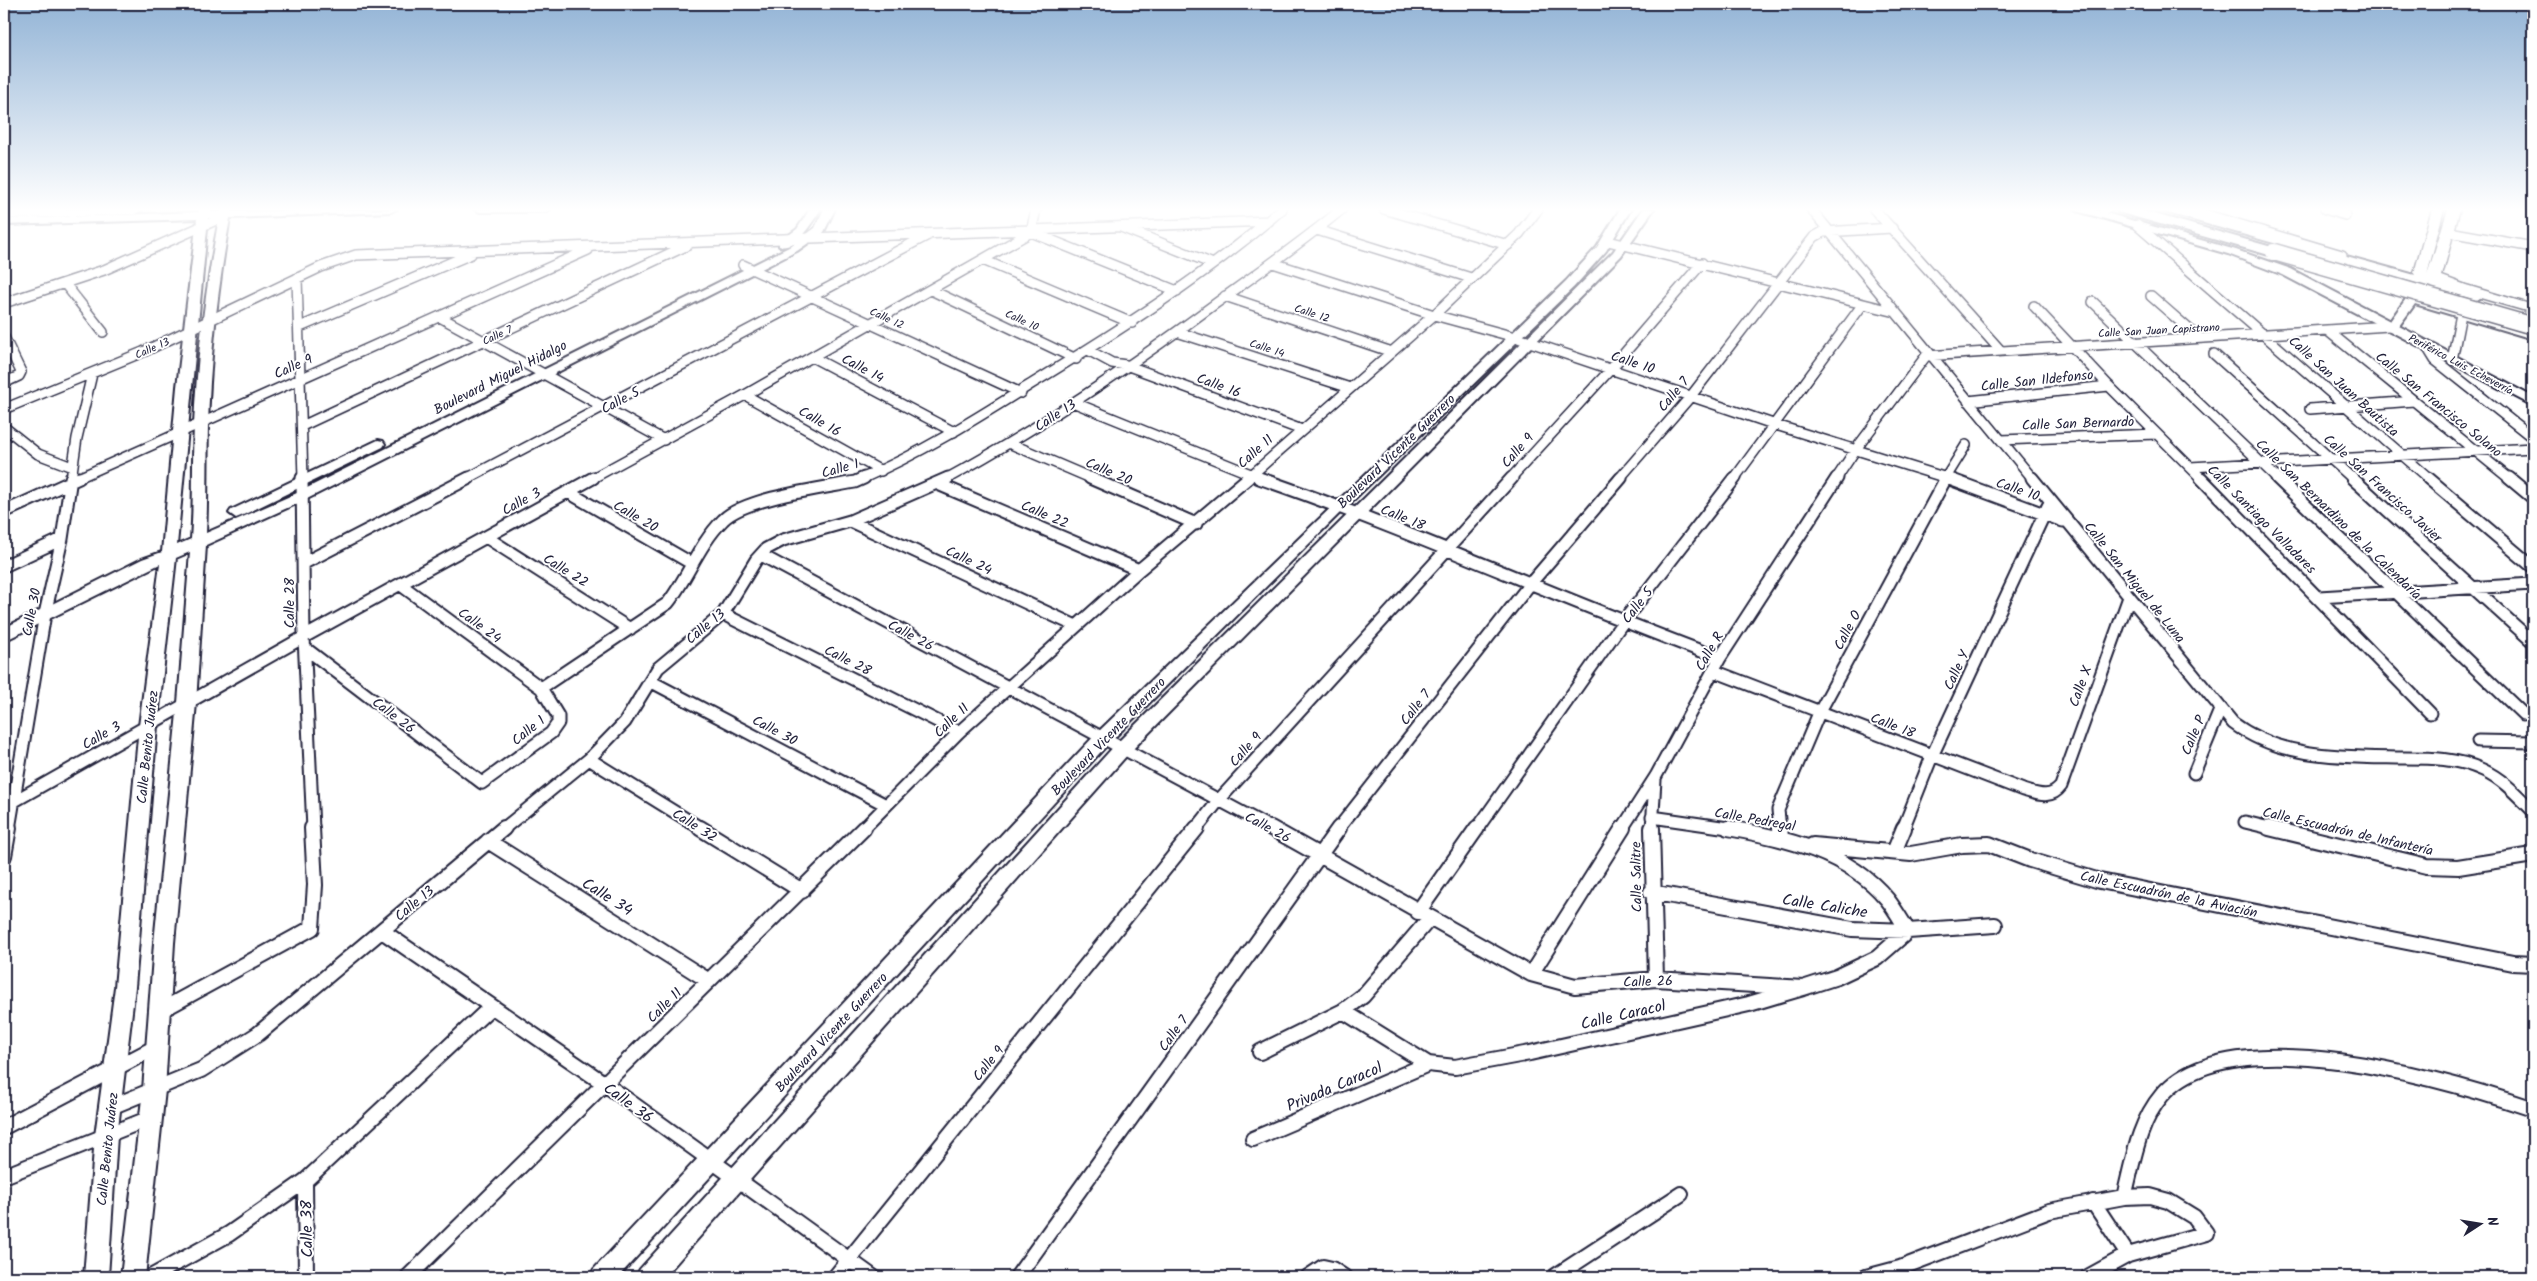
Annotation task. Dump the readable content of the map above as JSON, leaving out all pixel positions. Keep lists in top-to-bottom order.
{
  "streets": {
    "street": [
      "Calle 12",
      "Calle 10",
      "Calle San Juan Capistrano",
      "Calle 7",
      "Calle 13",
      "Calle 14",
      "Periférico Luis Echeverría",
      "Calle 9",
      "Boulevard Miguel Hidalgo",
      "Calle San Ildefonso",
      "Calle 16",
      "Calle San Juan Bautista",
      "Calle 5",
      "Calle San Francisco Solano",
      "Calle San Bernardo",
      "Calle 11",
      "Boulevard Vicente Guerrero",
      "Calle 1",
      "Calle 20",
      "Calle San Francisco Javier",
      "Calle 3",
      "Calle 22",
      "Calle 18",
      "Calle Santiago Valladares",
      "Calle San Bernardino de la Calendaría",
      "Calle 24",
      "Calle San Miguel de Luna",
      "Calle 28",
      "Calle 30",
      "Calle O",
      "Calle 26",
      "Calle R",
      "Calle Y",
      "Calle X",
      "Calle P",
      "Calle Benito Juárez",
      "Calle Pedregal",
      "Calle 32",
      "Calle Escuadrón de Infantería",
      "Calle Salitre",
      "Calle Escuadrón de la Aviación",
      "Calle 34",
      "Calle Caliche",
      "Calle Caracol",
      "Privada Caracol",
      "Calle 36",
      "Calle 38"
    ]
  },
  "crossings": [
    ["Calle 12", "Calle 13"],
    ["Calle 12", "Calle 5"],
    ["Calle 12", "Calle 11"],
    ["Calle 12", "Calle 1"],
    ["Calle 12", "Calle 3"],
    ["Calle 10", "Calle 7"],
    ["Calle 10", "Calle 9"],
    ["Calle 10", "Calle 5"],
    ["Calle 10", "Calle 11"],
    ["Calle 10", "Boulevard Vicente Guerrero"],
    ["Calle 10", "Calle 1"],
    ["Calle 10", "Calle 3"],
    ["Calle 10", "Calle San Miguel de Luna"],
    ["Calle 10", "Calle O"],
    ["Calle 10", "Calle R"],
    ["Calle 10", "Calle Y"],
    ["Calle San Juan Capistrano", "Periférico Luis Echeverría"],
    ["Calle San Juan Capistrano", "Calle San Juan Bautista"],
    ["Calle San Juan Capistrano", "Calle San Francisco Solano"],
    ["Calle San Juan Capistrano", "Calle Santiago Valladares"],
    ["Calle San Juan Capistrano", "Calle San Bernardino de la Calendaría"],
    ["Calle San Juan Capistrano", "Calle San Miguel de Luna"],
    ["Calle San Juan Capistrano", "Calle R"],
    ["Calle 7", "Calle 18"],
    ["Calle 7", "Calle 28"],
    ["Calle 7", "Calle 26"],
    ["Calle 13", "Calle 14"],
    ["Calle 13", "Calle 16"],
    ["Calle 13", "Calle 20"],
    ["Calle 13", "Calle 22"],
    ["Calle 13", "Calle 18"],
    ["Calle 13", "Calle 24"],
    ["Calle 13", "Calle 28"],
    ["Calle 13", "Calle 30"],
    ["Calle 13", "Calle 26"],
    ["Calle 13", "Calle Benito Juárez"],
    ["Calle 13", "Calle 32"],
    ["Calle 13", "Calle 34"],
    ["Calle 13", "Calle 36"],
    ["Calle 14", "Calle 11"],
    ["Calle 14", "Calle 1"],
    ["Calle 14", "Calle 3"],
    ["Calle 9", "Calle 18"],
    ["Calle 9", "Calle 28"],
    ["Calle 9", "Calle 30"],
    ["Calle 9", "Calle 26"],
    ["Calle 9", "Calle Benito Juárez"],
    ["Calle 9", "Calle 36"],
    ["Boulevard Miguel Hidalgo", "Calle 28"],
    ["Boulevard Miguel Hidalgo", "Calle 30"],
    ["Boulevard Miguel Hidalgo", "Calle Benito Juárez"],
    ["Calle San Ildefonso", "Calle Santiago Valladares"],
    ["Calle San Ildefonso", "Calle San Miguel de Luna"],
    ["Calle 16", "Calle 11"],
    ["Calle 16", "Calle 1"],
    ["Calle 16", "Calle 3"],
    ["Calle 5", "Calle 18"],
    ["Calle 5", "Calle 28"],
    ["Calle 5", "Calle 26"],
    ["Calle 5", "Calle Caracol"],
    ["Calle San Bernardo", "Calle Santiago Valladares"],
    ["Calle San Bernardo", "Calle San Miguel de Luna"],
    ["Calle 11", "Calle 20"],
    ["Calle 11", "Calle 22"],
    ["Calle 11", "Calle 18"],
    ["Calle 11", "Calle 24"],
    ["Calle 11", "Calle 28"],
    ["Calle 11", "Calle 30"],
    ["Calle 11", "Calle 26"],
    ["Calle 11", "Calle 32"],
    ["Calle 11", "Calle 34"],
    ["Calle 11", "Calle 36"],
    ["Boulevard Vicente Guerrero", "Calle 18"],
    ["Boulevard Vicente Guerrero", "Calle 26"],
    ["Boulevard Vicente Guerrero", "Calle 36"],
    ["Calle 1", "Calle 20"],
    ["Calle 1", "Calle 22"],
    ["Calle 1", "Calle 24"],
    ["Calle 1", "Calle 26"],
    ["Calle 20", "Calle 3"],
    ["Calle 3", "Calle 22"],
    ["Calle 3", "Calle 24"],
    ["Calle 3", "Calle 28"],
    ["Calle 3", "Calle 30"],
    ["Calle 3", "Calle 26"],
    ["Calle 3", "Calle Benito Juárez"],
    ["Calle 18", "Calle O"],
    ["Calle 18", "Calle R"],
    ["Calle 18", "Calle Y"],
    ["Calle 18", "Calle X"],
    ["Calle San Miguel de Luna", "Calle R"],
    ["Calle San Miguel de Luna", "Calle Y"],
    ["Calle San Miguel de Luna", "Calle X"],
    ["Calle San Miguel de Luna", "Calle P"],
    ["Calle 28", "Calle 26"],
    ["Calle O", "Calle Pedregal"],
    ["Calle 26", "Calle R"],
    ["Calle 26", "Calle Salitre"],
    ["Calle 26", "Calle Caracol"],
    ["Calle R", "Calle Salitre"],
    ["Calle Y", "Calle Escuadrón de la Aviación"],
    ["Calle Pedregal", "Calle Salitre"],
    ["Calle Pedregal", "Calle Escuadrón de la Aviación"],
    ["Calle Pedregal", "Calle Caliche"],
    ["Calle Pedregal", "Calle Caracol"],
    ["Calle Salitre", "Calle Caliche"],
    ["Calle Caliche", "Calle Caracol"],
    ["Calle Caracol", "Privada Caracol"]
  ],
  "north": "right"
}
